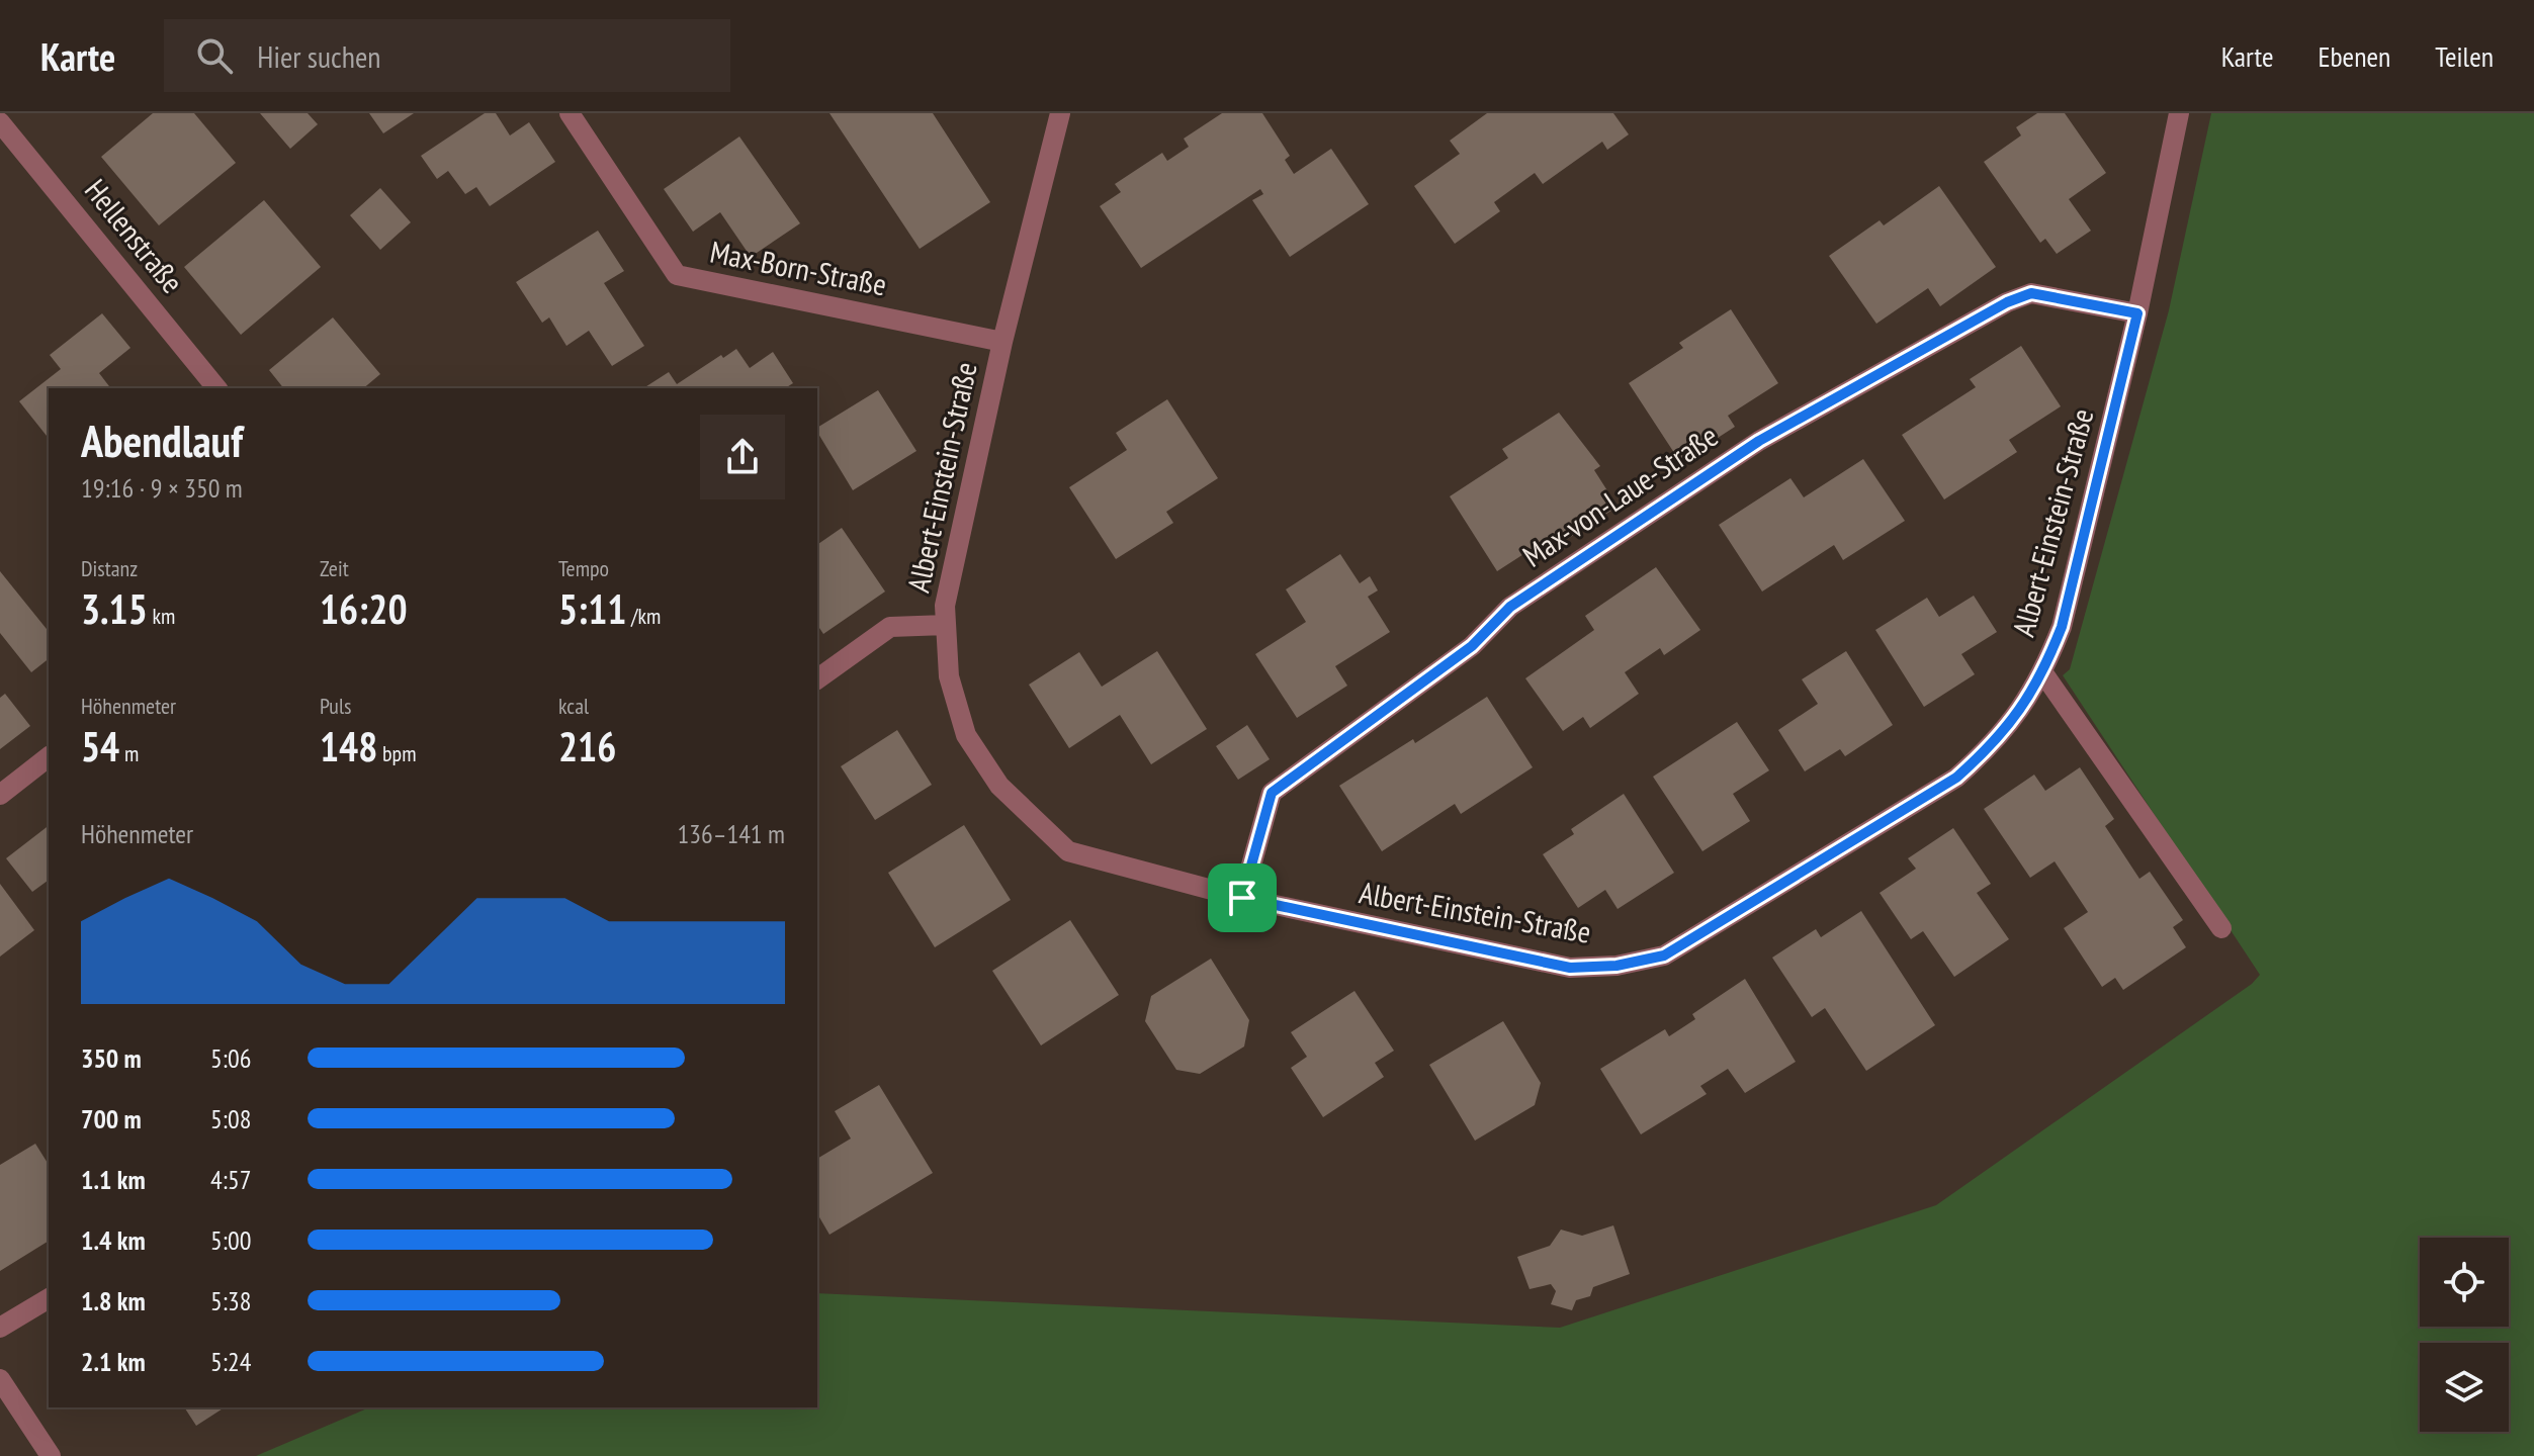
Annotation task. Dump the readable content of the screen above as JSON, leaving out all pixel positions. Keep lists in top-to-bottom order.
{
  "streets": {
    "street": [
      "Hellenstraße",
      "Max-Born-Straße",
      "Albert-Einstein-Straße",
      "Max-von-Laue-Straße"
    ]
  },
  "crossings": [
    ["Max-Born-Straße", "Albert-Einstein-Straße"],
    ["Albert-Einstein-Straße", "Max-von-Laue-Straße"]
  ],
  "page": {
    "header": "Karte",
    "search": "Hier suchen",
    "nav": ["Karte", "Ebenen", "Teilen"],
    "heading": ["Abendlauf", "19:16 · 9 × 350 m"],
    "stats": [
      ["Distanz", "3.15 km"],
      ["Zeit", "16:20"],
      ["Tempo", "5:11 /km"],
      ["Höhenmeter", "54 m"],
      ["Puls", "148 bpm"],
      ["kcal", "216"]
    ],
    "chart": ["Höhenmeter", "136–141 m"],
    "list": [
      {
        "name": "350 m",
        "note": "5:06"
      },
      {
        "name": "700 m",
        "note": "5:08"
      },
      {
        "name": "1.1 km",
        "note": "4:57"
      },
      {
        "name": "1.4 km",
        "note": "5:00"
      },
      {
        "name": "1.8 km",
        "note": "5:38"
      },
      {
        "name": "2.1 km",
        "note": "5:24"
      }
    ]
  }
}
